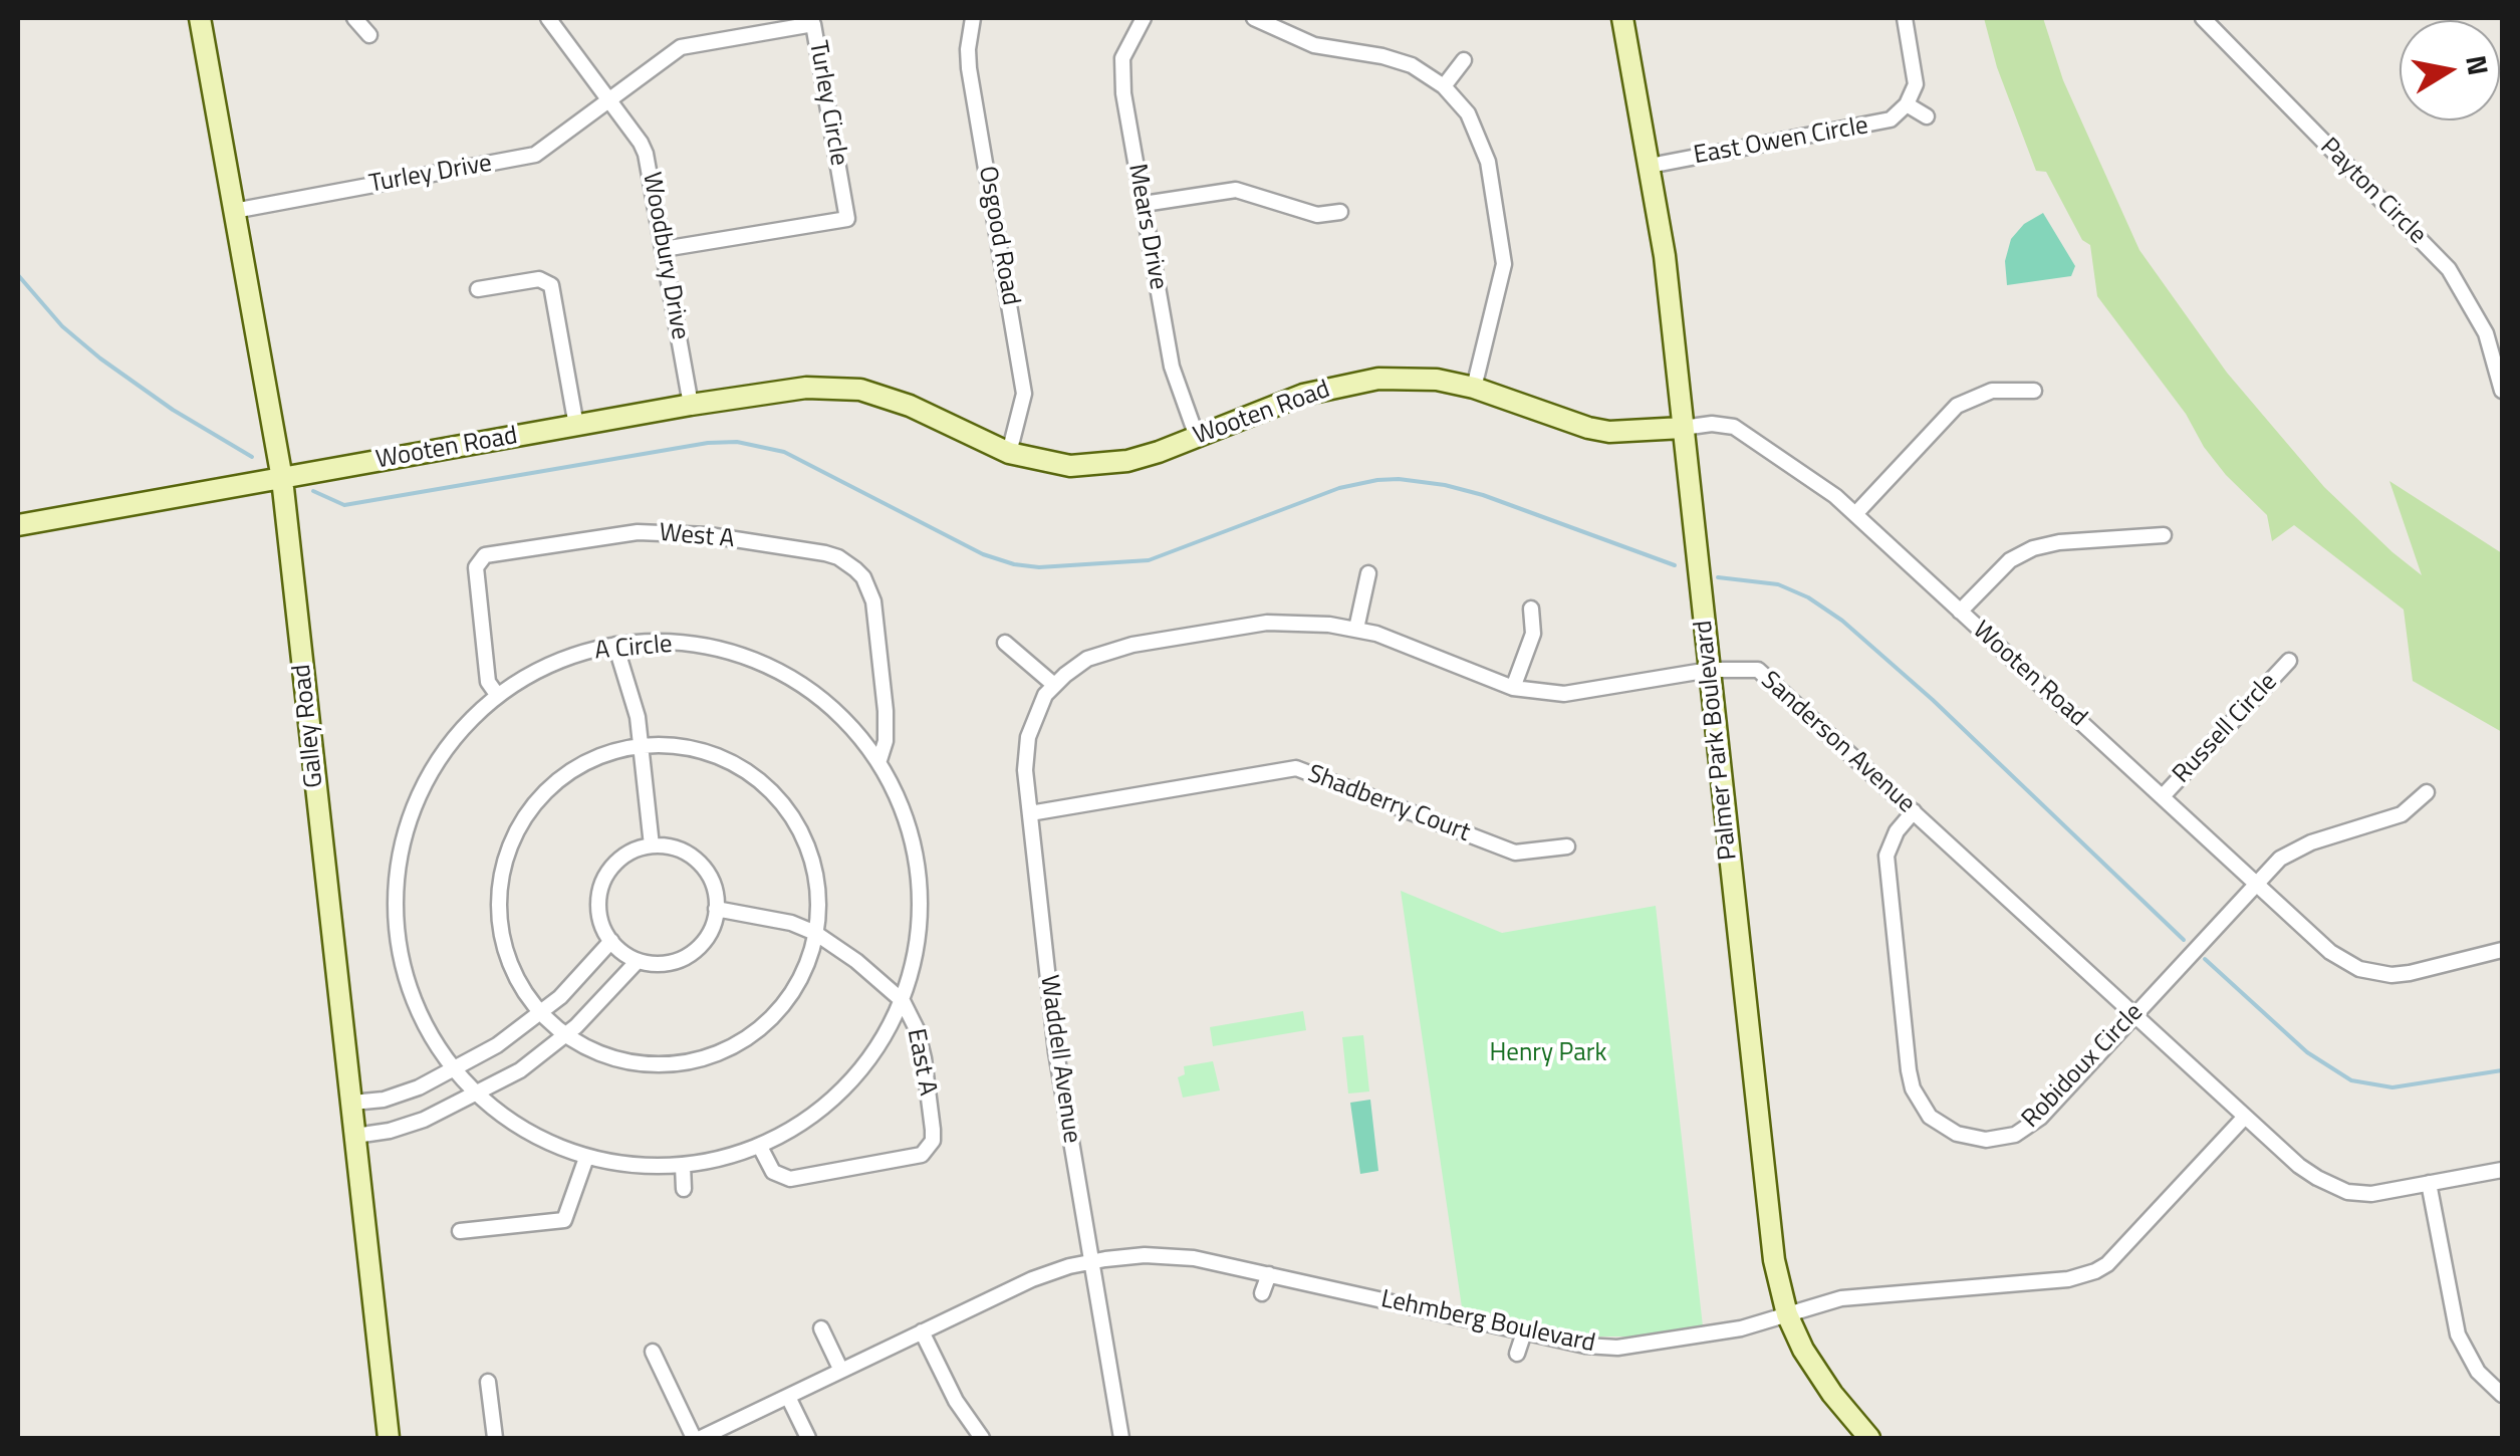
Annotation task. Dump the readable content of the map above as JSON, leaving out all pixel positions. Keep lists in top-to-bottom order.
{
  "streets": {
    "main road": ["Wooten Road", "Galley Road", "Palmer Park Boulevard"],
    "street": [
      "Turley Circle",
      "East Owen Circle",
      "Turley Drive",
      "Payton Circle",
      "Mears Drive",
      "Osgood Road",
      "Woodbury Drive",
      "West A",
      "A Circle",
      "Russell Circle",
      "Sanderson Avenue",
      "Shadberry Court",
      "Waddell Avenue",
      "East A",
      "Robidoux Circle",
      "Lehmberg Boulevard"
    ]
  },
  "crossings": [
    ["Turley Circle", "Turley Drive"],
    ["Turley Circle", "Woodbury Drive"],
    ["East Owen Circle", "Palmer Park Boulevard"],
    ["Turley Drive", "Woodbury Drive"],
    ["Turley Drive", "Galley Road"],
    ["Mears Drive", "Wooten Road"],
    ["Osgood Road", "Wooten Road"],
    ["Woodbury Drive", "Wooten Road"],
    ["Wooten Road", "Galley Road"],
    ["Wooten Road", "Russell Circle"],
    ["Wooten Road", "Palmer Park Boulevard"],
    ["Wooten Road", "Robidoux Circle"],
    ["West A", "A Circle"],
    ["A Circle", "East A"],
    ["Palmer Park Boulevard", "Sanderson Avenue"],
    ["Palmer Park Boulevard", "Lehmberg Boulevard"],
    ["Sanderson Avenue", "Waddell Avenue"],
    ["Sanderson Avenue", "Robidoux Circle"],
    ["Sanderson Avenue", "Lehmberg Boulevard"],
    ["Shadberry Court", "Waddell Avenue"],
    ["Waddell Avenue", "Lehmberg Boulevard"]
  ],
  "parks": ["Henry Park"],
  "north": "right"
}
